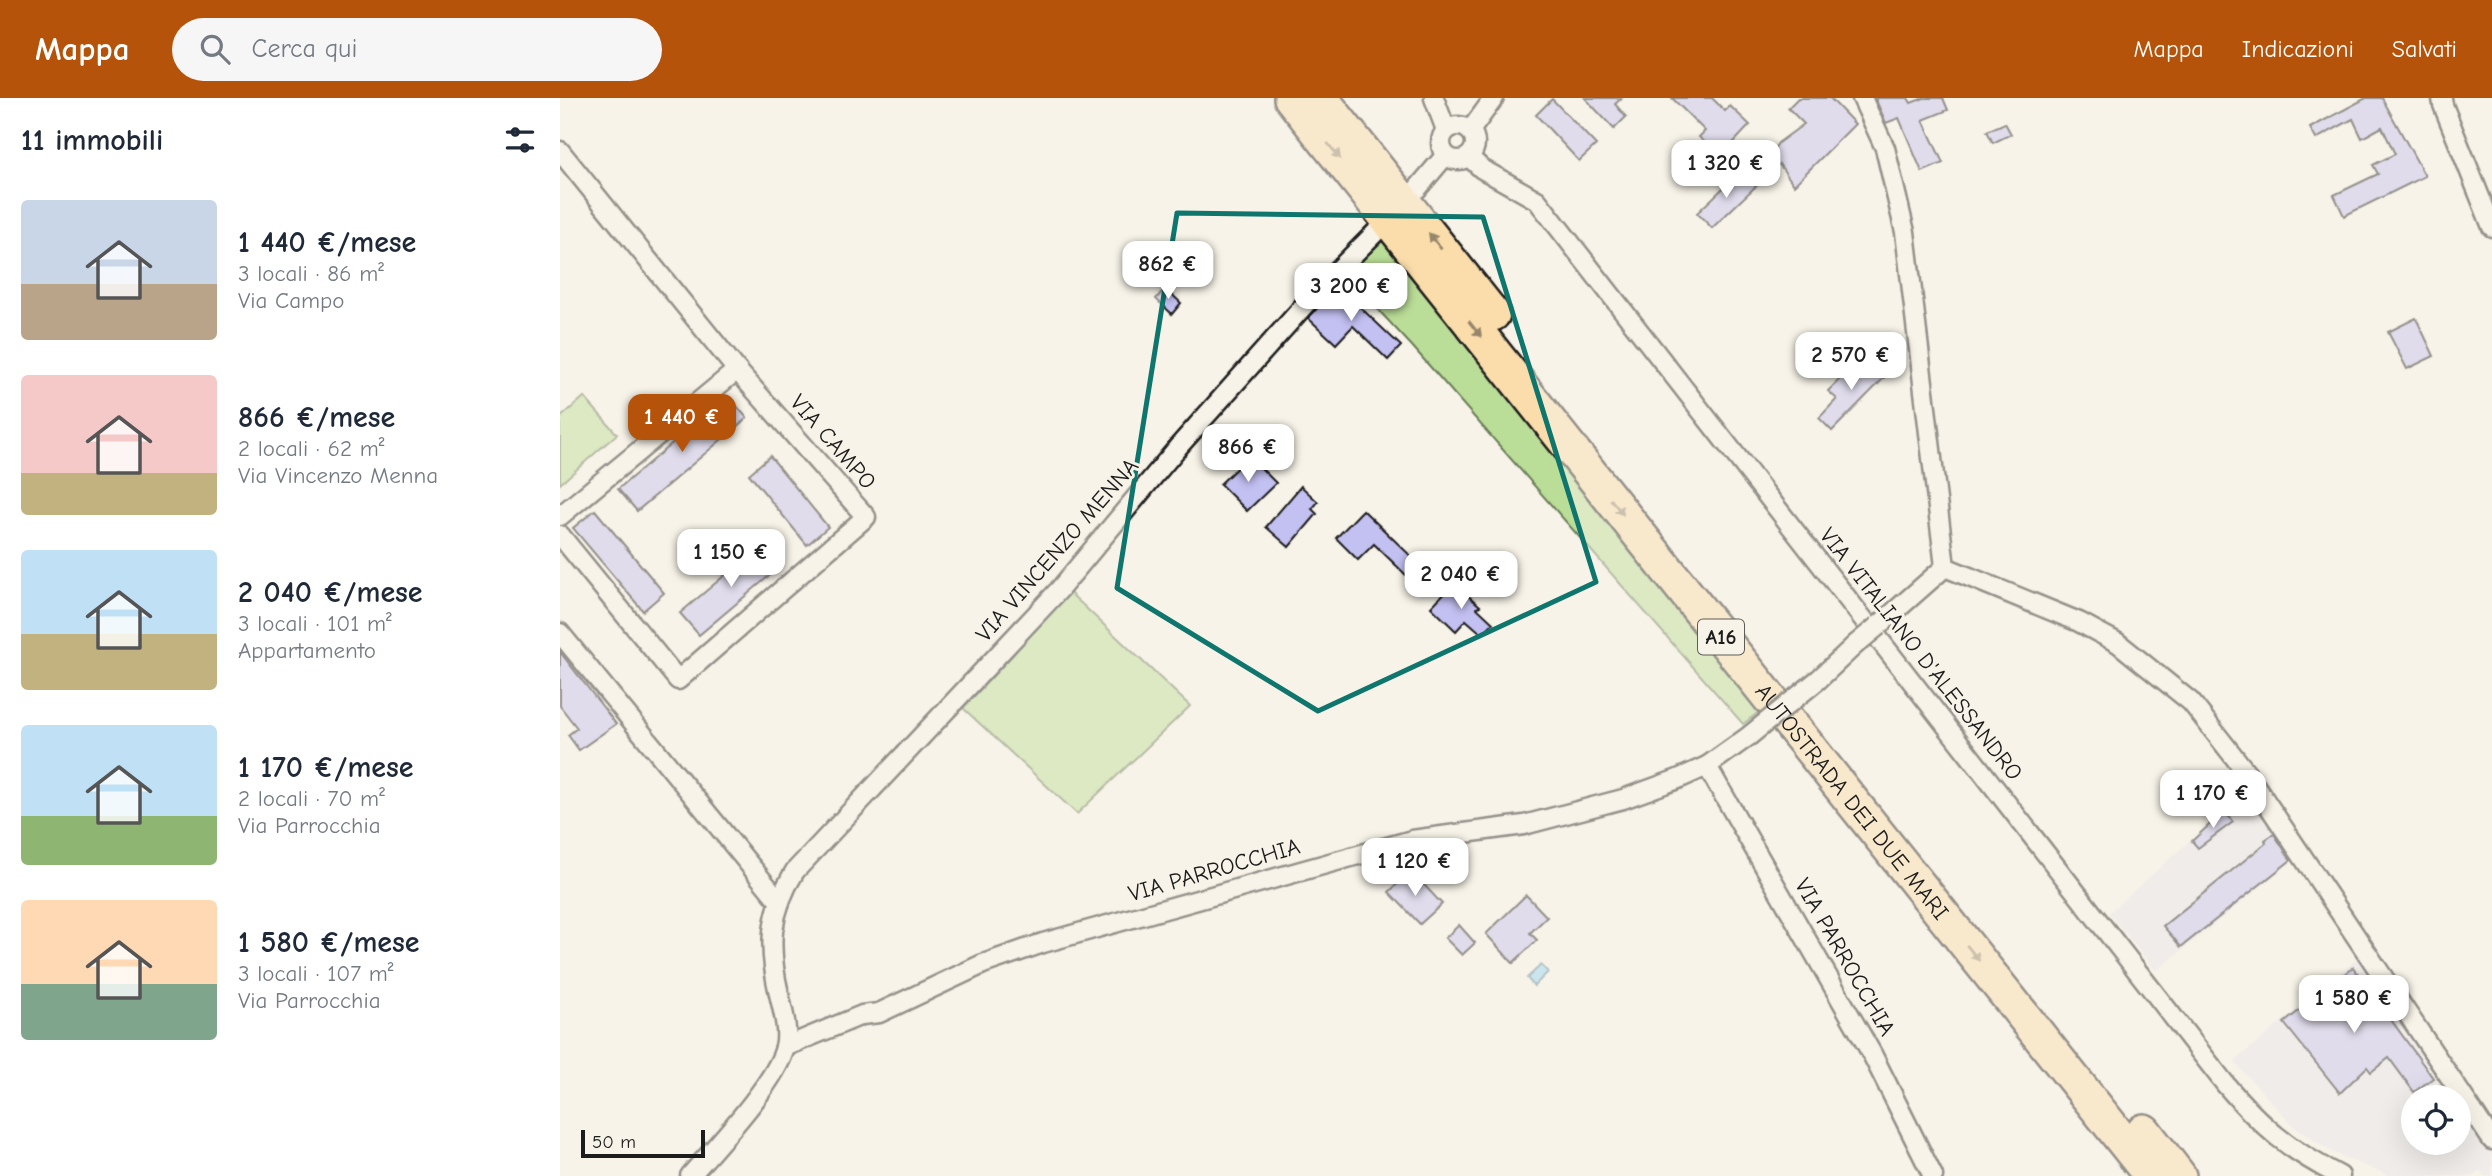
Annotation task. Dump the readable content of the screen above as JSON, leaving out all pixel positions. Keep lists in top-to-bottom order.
{
  "streets": {
    "highway": ["A16", "AUTOSTRADA DEI DUE MARI"],
    "street": [
      "VIA CAMPO",
      "VIA VINCENZO MENNA",
      "VIA VITALIANO D'ALESSANDRO",
      "VIA PARROCCHIA"
    ]
  },
  "scale_bar": "50 m",
  "page": {
    "header": "Mappa",
    "search": "Cerca qui",
    "nav": ["Mappa", "Indicazioni", "Salvati"],
    "heading": "11 immobili",
    "price": [
      "1 320 €",
      "862 €",
      "3 200 €",
      "2 570 €",
      "1 440 €",
      "866 €",
      "1 150 €",
      "2 040 €",
      "1 170 €",
      "1 120 €",
      "1 580 €"
    ],
    "list": [
      {
        "name": "1 440 €/mese",
        "note": "3 locali · 86 m² · Via Campo"
      },
      {
        "name": "866 €/mese",
        "note": "2 locali · 62 m² · Via Vincenzo Menna"
      },
      {
        "name": "2 040 €/mese",
        "note": "3 locali · 101 m² · Appartamento"
      },
      {
        "name": "1 170 €/mese",
        "note": "2 locali · 70 m² · Via Parrocchia"
      },
      {
        "name": "1 580 €/mese",
        "note": "3 locali · 107 m² · Via Parrocchia"
      }
    ],
    "scale": "50 m"
  }
}
